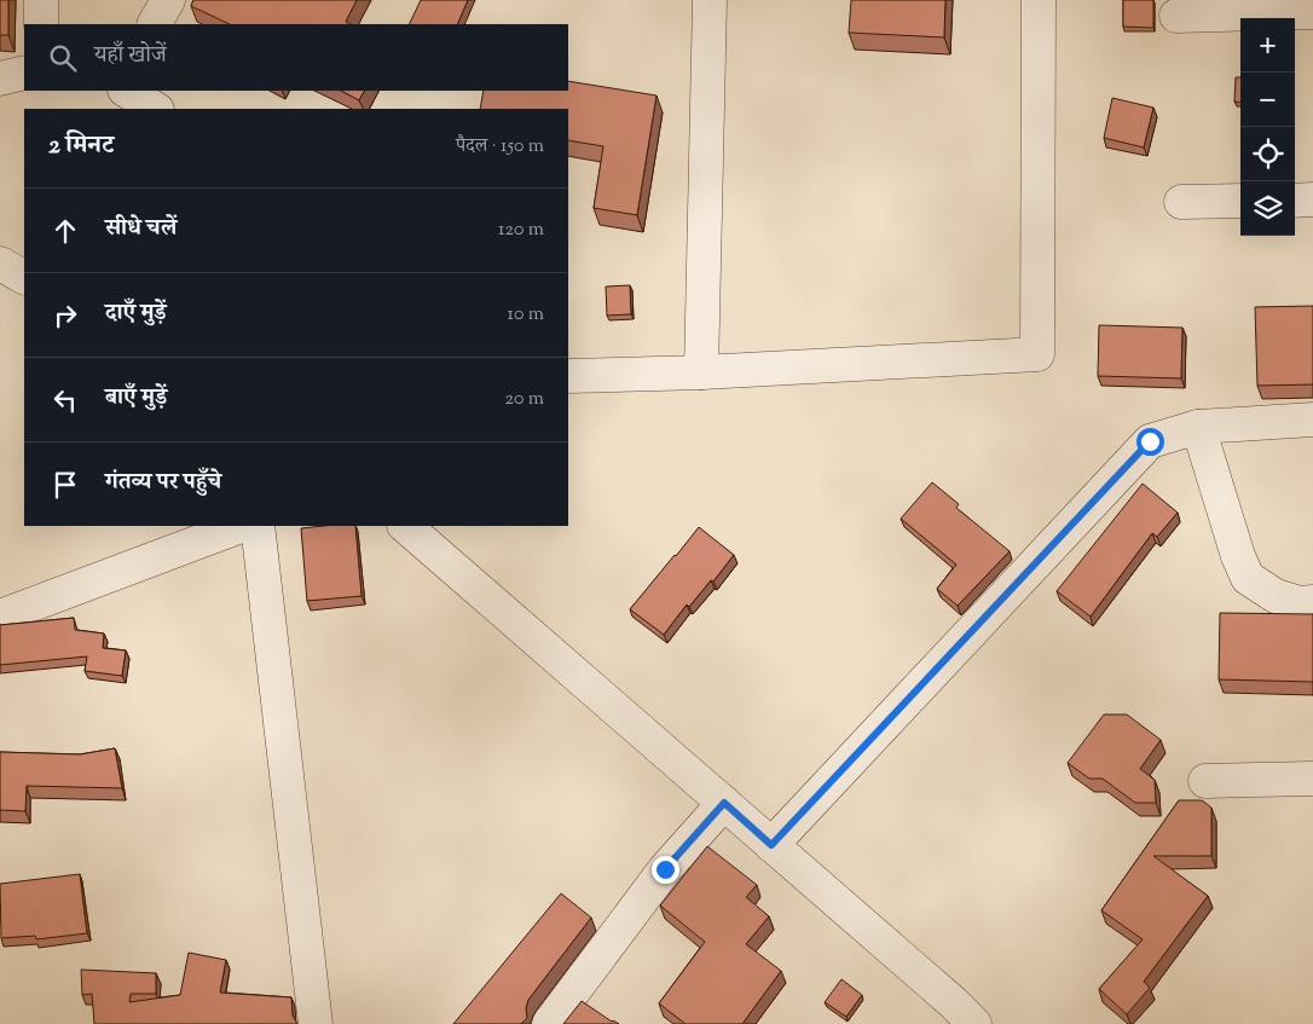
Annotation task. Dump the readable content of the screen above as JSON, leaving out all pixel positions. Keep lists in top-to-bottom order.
{
  "page": {
    "map_buttons": ["+", "−"],
    "search": "यहाँ खोजें",
    "heading": ["2 मिनट", "पैदल · 150 m"],
    "list": [
      ["सीधे चलें", "120 m"],
      ["दाएँ मुड़ें", "10 m"],
      ["बाएँ मुड़ें", "20 m"],
      "गंतव्य पर पहुँचे"
    ]
  }
}
